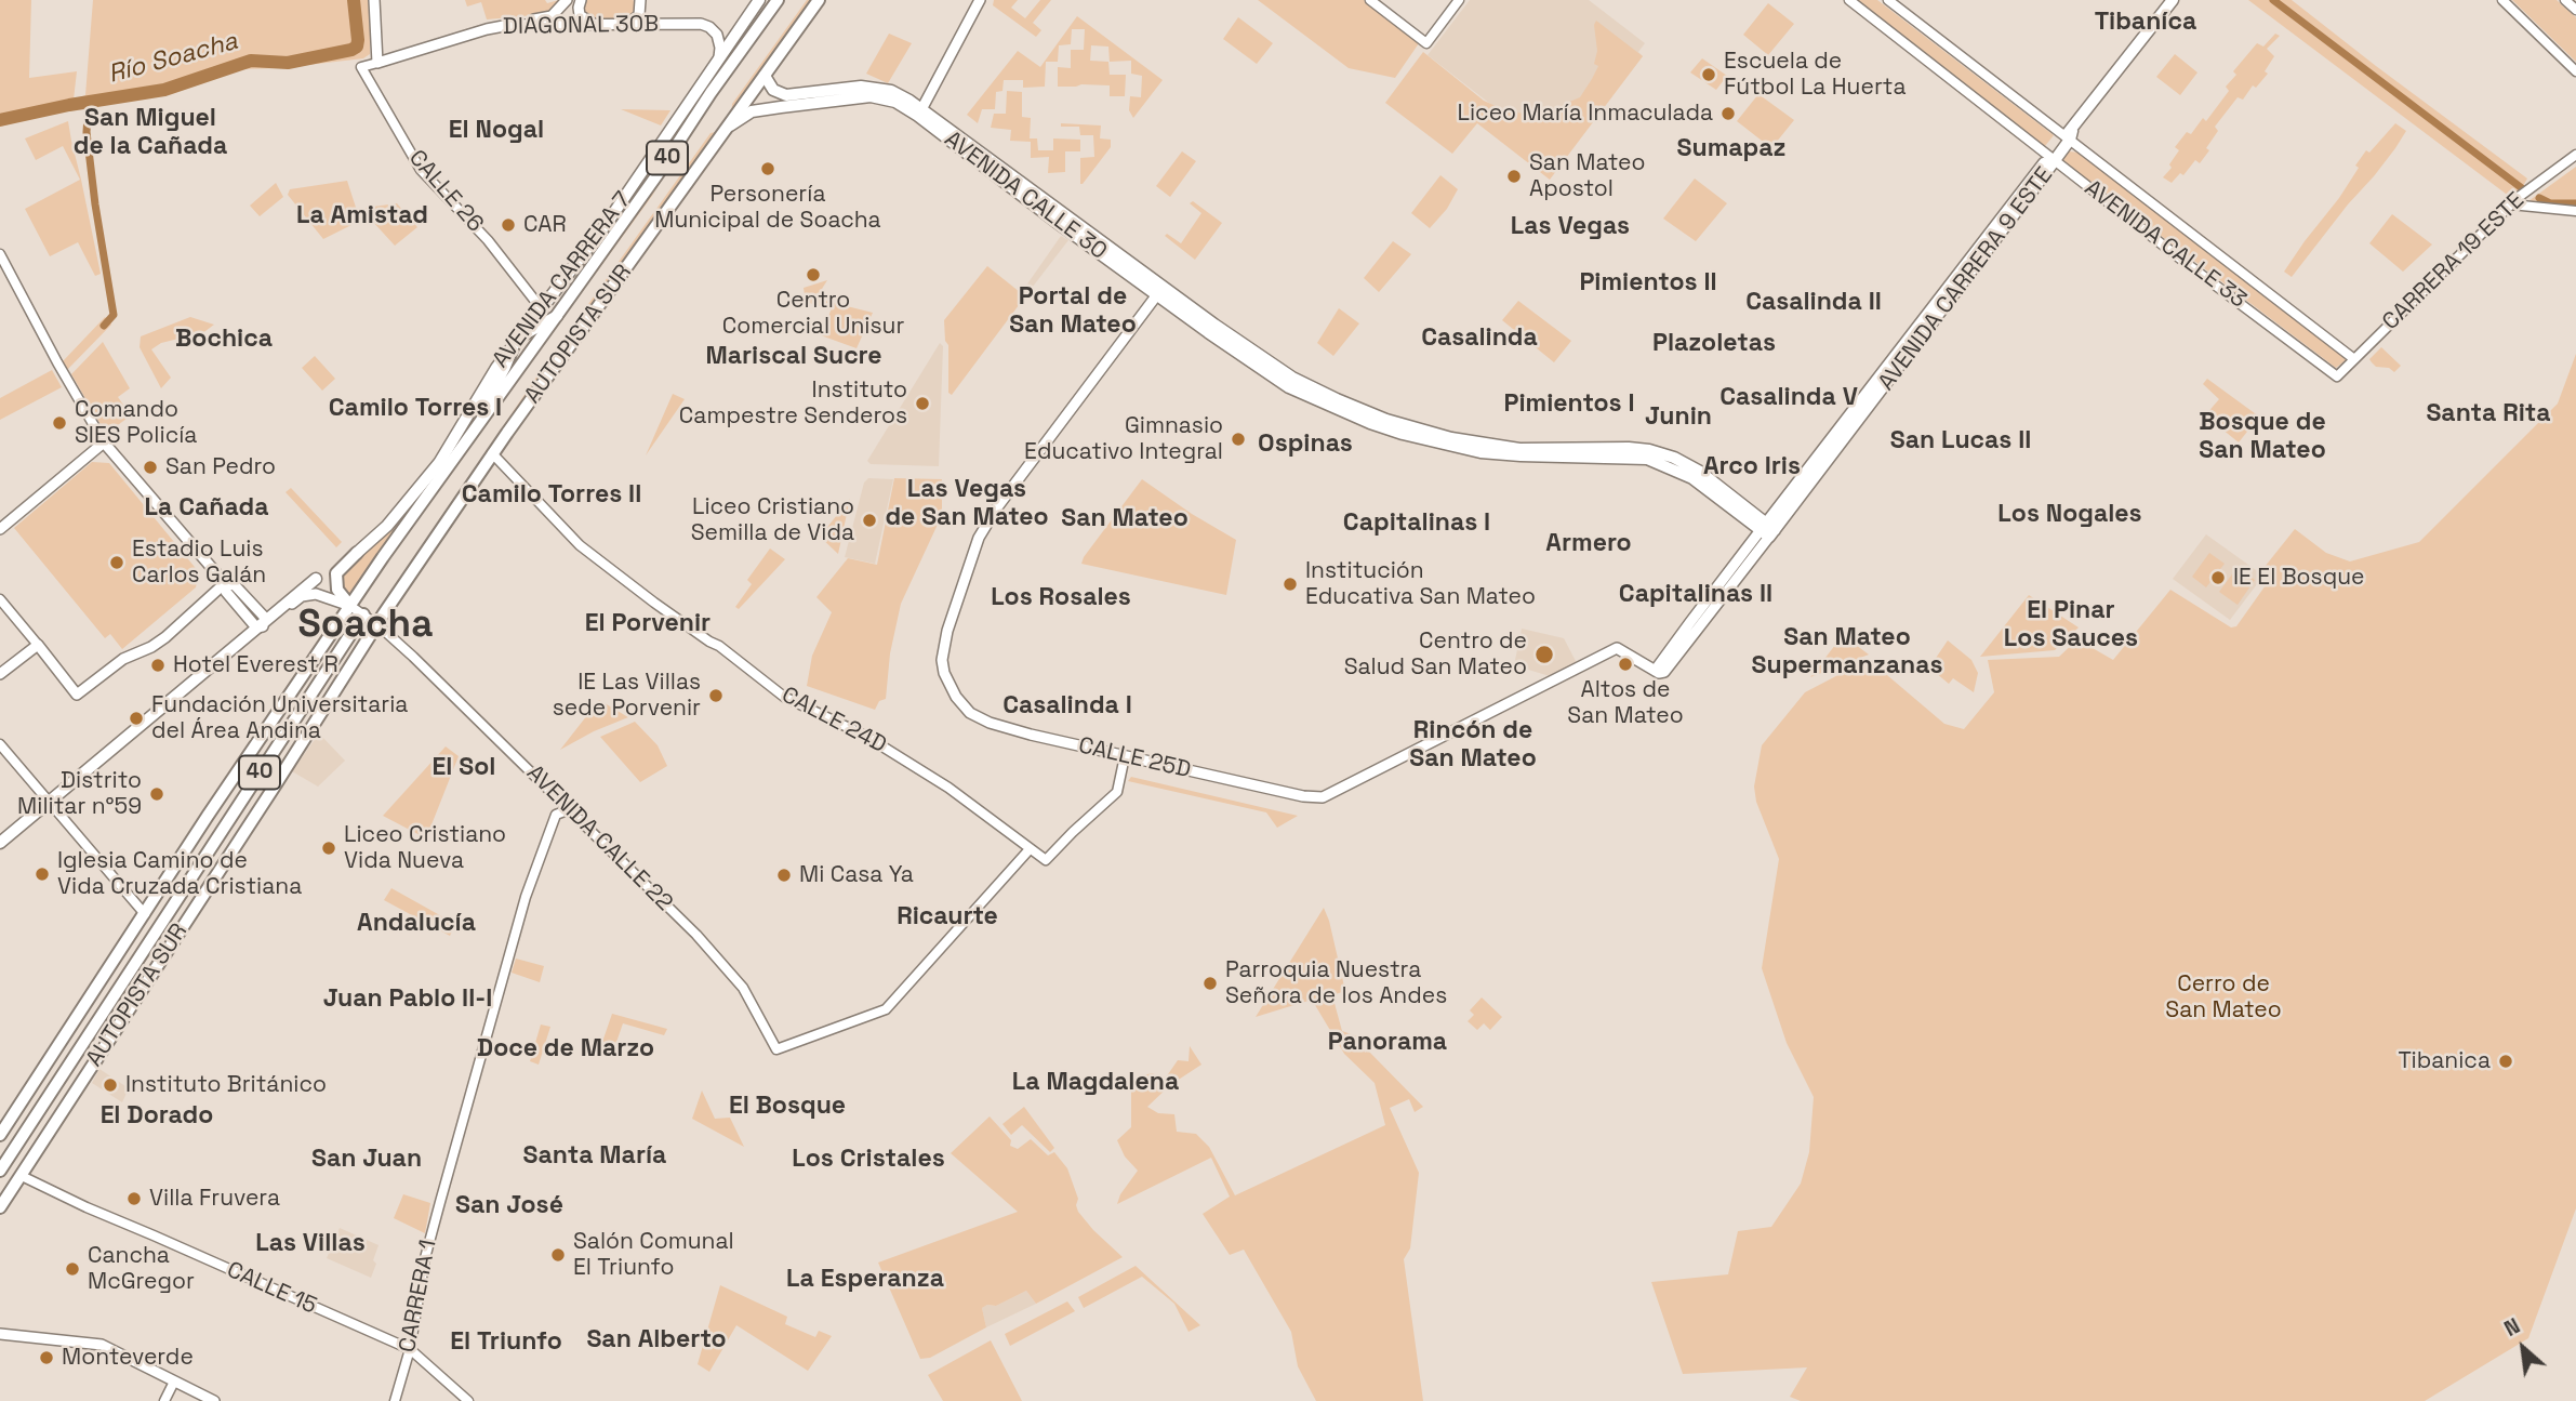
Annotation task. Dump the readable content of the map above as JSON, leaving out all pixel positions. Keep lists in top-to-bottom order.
{
  "streets": {
    "highway": ["40", "AUTOPISTA SUR"],
    "main road": [
      "DIAGONAL 30B",
      "AVENIDA CALLE 30",
      "AVENIDA CARRERA 9 ESTE",
      "AVENIDA CARRERA 7",
      "CALLE 25D",
      "AVENIDA CALLE 22"
    ],
    "street": [
      "CALLE 26",
      "AVENIDA CALLE 33",
      "CARRERA 19 ESTE",
      "CALLE 24D",
      "CALLE 15",
      "CARRERA 1"
    ]
  },
  "crossings": [
    ["DIAGONAL 30B", "CALLE 26"],
    ["DIAGONAL 30B", "AVENIDA CARRERA 7"],
    ["CALLE 26", "AVENIDA CARRERA 7"],
    ["AVENIDA CALLE 30", "AVENIDA CARRERA 9 ESTE"],
    ["AVENIDA CALLE 30", "AUTOPISTA SUR"],
    ["AVENIDA CALLE 30", "CALLE 25D"],
    ["AVENIDA CALLE 33", "CARRERA 19 ESTE"],
    ["AVENIDA CALLE 33", "AVENIDA CARRERA 9 ESTE"],
    ["AVENIDA CARRERA 9 ESTE", "CALLE 25D"],
    ["AUTOPISTA SUR", "CALLE 24D"],
    ["AUTOPISTA SUR", "AVENIDA CALLE 22"],
    ["AUTOPISTA SUR", "CALLE 15"],
    ["CALLE 24D", "CALLE 25D"],
    ["CALLE 24D", "AVENIDA CALLE 22"],
    ["AVENIDA CALLE 22", "CARRERA 1"],
    ["CALLE 15", "CARRERA 1"]
  ],
  "districts": [
    "Tibaníca",
    "San Miguel de la Cañada",
    "El Nogal",
    "Sumapaz",
    "La Amistad",
    "Las Vegas",
    "Pimientos II",
    "Portal de San Mateo",
    "Casalinda II",
    "Casalinda",
    "Bochica",
    "Plazoletas",
    "Mariscal Sucre",
    "Casalinda V",
    "Pimientos I",
    "Camilo Torres I",
    "Santa Rita",
    "Junin",
    "Bosque de San Mateo",
    "San Lucas II",
    "Ospinas",
    "Arco Iris",
    "Las Vegas de San Mateo",
    "Camilo Torres II",
    "La Cañada",
    "Los Nogales",
    "San Mateo",
    "Capitalinas I",
    "Armero",
    "Capitalinas II",
    "Los Rosales",
    "El Pinar Los Sauces",
    "El Porvenir",
    "Soacha",
    "San Mateo Supermanzanas",
    "Casalinda I",
    "Rincón de San Mateo",
    "El Sol",
    "Ricaurte",
    "Andalucía",
    "Juan Pablo II-I",
    "Panorama",
    "Doce de Marzo",
    "La Magdalena",
    "El Bosque",
    "El Dorado",
    "Santa María",
    "San Juan",
    "Los Cristales",
    "San José",
    "Las Villas",
    "La Esperanza",
    "San Alberto",
    "El Triunfo"
  ],
  "water": ["Río Soacha"],
  "parks": ["Cerro de San Mateo"],
  "places": [
    "Escuela de Fútbol La Huerta",
    "Liceo María Inmaculada",
    "Personería Municipal de Soacha",
    "San Mateo Apostol",
    "CAR",
    "Centro Comercial Unisur",
    "Instituto Campestre Senderos",
    "Comando SIES Policía",
    "Gimnasio Educativo Integral",
    "San Pedro",
    "Liceo Cristiano Semilla de Vida",
    "Estadio Luis Carlos Galán",
    "IE El Bosque",
    "Institución Educativa San Mateo",
    "Centro de Salud San Mateo",
    "Altos de San Mateo",
    "Hotel Everest R",
    "IE Las Villas sede Porvenir",
    "Fundación Universitaria del Área Andina",
    "Distrito Militar n°59",
    "Liceo Cristiano Vida Nueva",
    "Iglesia Camino de Vida Cruzada Cristiana",
    "Mi Casa Ya",
    "Parroquia Nuestra Señora de los Andes",
    "Tibanica",
    "Instituto Británico",
    "Villa Fruvera",
    "Salón Comunal El Triunfo",
    "Cancha McGregor",
    "Monteverde"
  ],
  "north": "top left"
}
